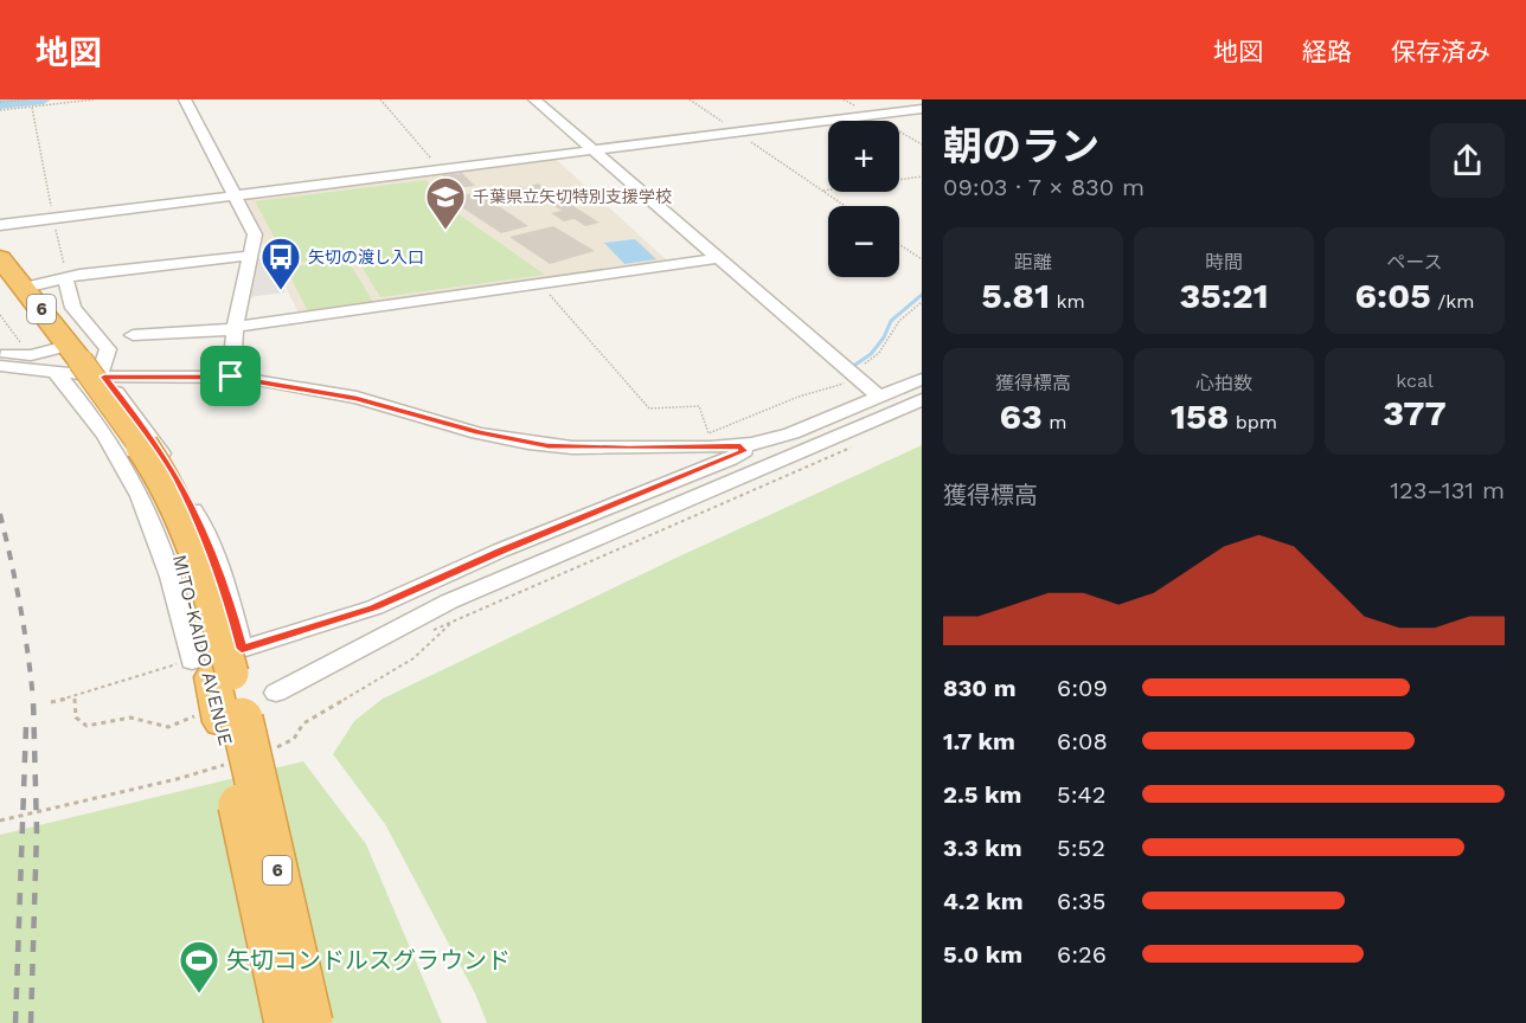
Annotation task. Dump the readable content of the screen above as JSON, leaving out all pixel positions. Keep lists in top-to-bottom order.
{
  "streets": {
    "highway": ["6", "MITO-KAIDO AVENUE"]
  },
  "places": {
    "school or university": ["千葉県立矢切特別支援学校"],
    "bus stop": ["矢切の渡し入口"],
    "sports": ["矢切コンドルスグラウンド"]
  },
  "page": {
    "header": "地図",
    "nav": ["地図", "経路", "保存済み"],
    "heading": ["朝のラン", "09:03 · 7 × 830 m"],
    "map_buttons": ["+", "−"],
    "stats": [
      ["距離", "5.81 km"],
      ["時間", "35:21"],
      ["ペース", "6:05 /km"],
      ["獲得標高", "63 m"],
      ["心拍数", "158 bpm"],
      ["kcal", "377"]
    ],
    "chart": ["獲得標高", "123–131 m"],
    "list": [
      {
        "name": "830 m",
        "note": "6:09"
      },
      {
        "name": "1.7 km",
        "note": "6:08"
      },
      {
        "name": "2.5 km",
        "note": "5:42"
      },
      {
        "name": "3.3 km",
        "note": "5:52"
      },
      {
        "name": "4.2 km",
        "note": "6:35"
      },
      {
        "name": "5.0 km",
        "note": "6:26"
      }
    ]
  }
}
